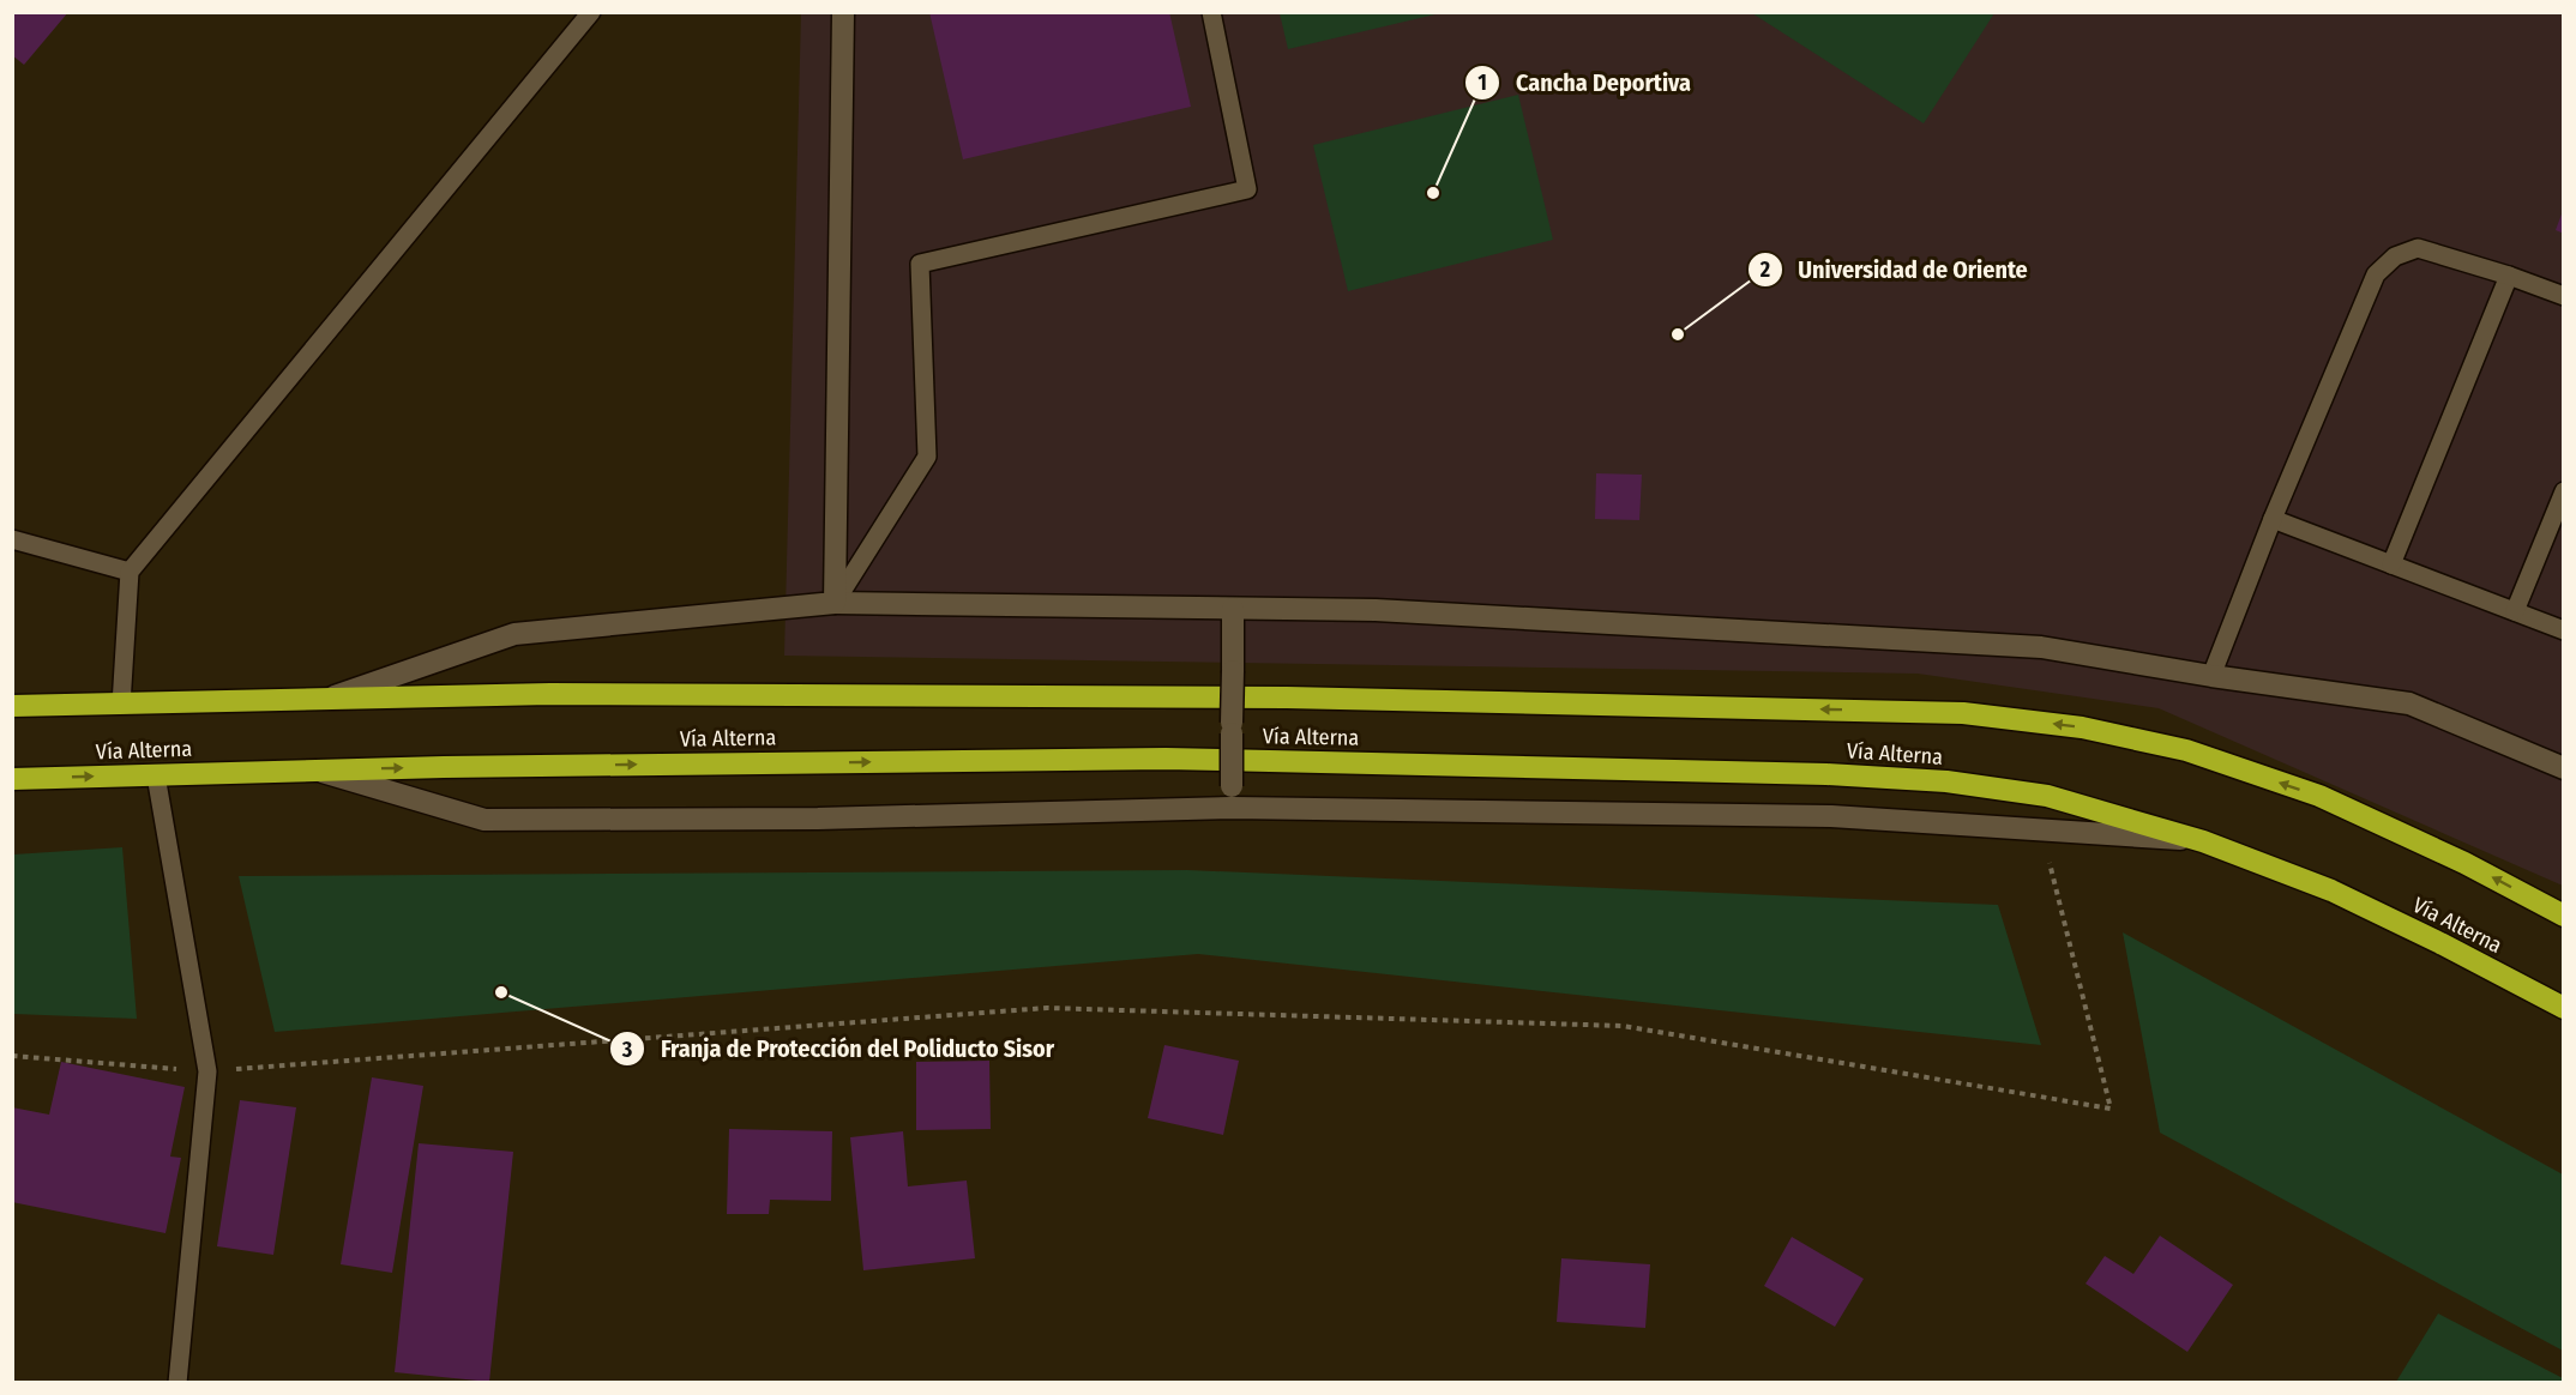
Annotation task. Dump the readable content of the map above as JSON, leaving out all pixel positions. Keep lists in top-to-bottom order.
{
  "streets": {
    "highway": ["Vía Alterna"]
  },
  "places": ["Cancha Deportiva", "Universidad de Oriente", "Franja de Protección del Poliducto Sisor"]
}
